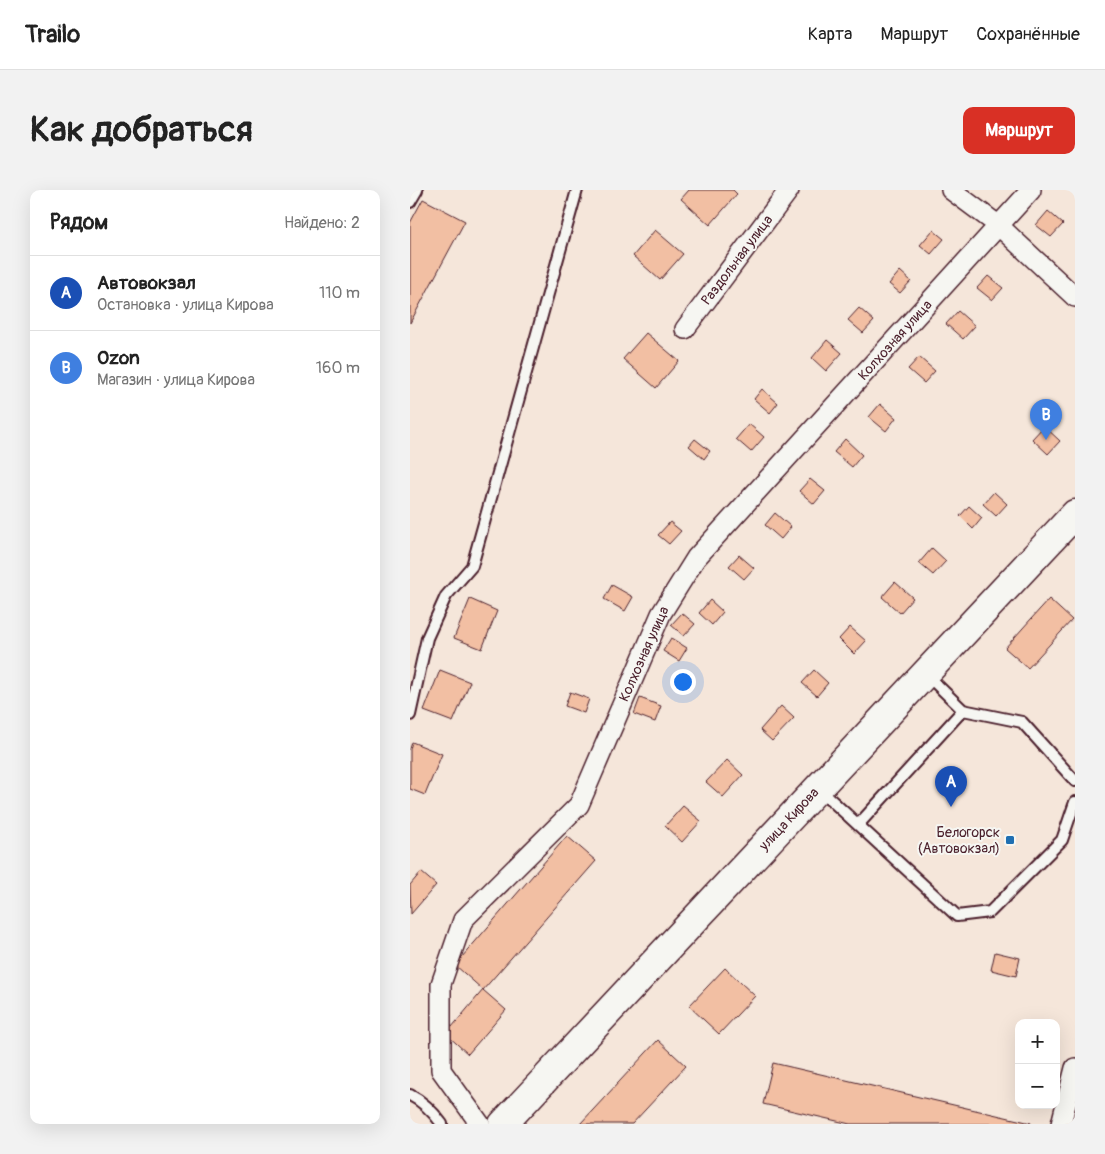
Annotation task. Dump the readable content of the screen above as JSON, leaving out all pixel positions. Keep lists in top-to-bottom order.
{
  "streets": {
    "main road": ["улица Кирова"],
    "street": ["Раздольная улица", "Колхозная улица"]
  },
  "places": {
    "transit": ["Белогорск (Автовокзал)"]
  },
  "page": {
    "header": "Trailo",
    "nav": ["Карта", "Маршрут", "Сохранённые"],
    "buttons": "Маршрут",
    "title": "Как добраться",
    "heading": ["Рядом", "Найдено: 2"],
    "list": [
      {
        "mark": "A",
        "name": "Автовокзал",
        "note": "Остановка · улица Кирова",
        "value": "110 m"
      },
      {
        "mark": "B",
        "name": "Ozon",
        "note": "Магазин · улица Кирова",
        "value": "160 m"
      }
    ],
    "pins": ["B", "A"],
    "map_buttons": ["+", "−"]
  }
}
